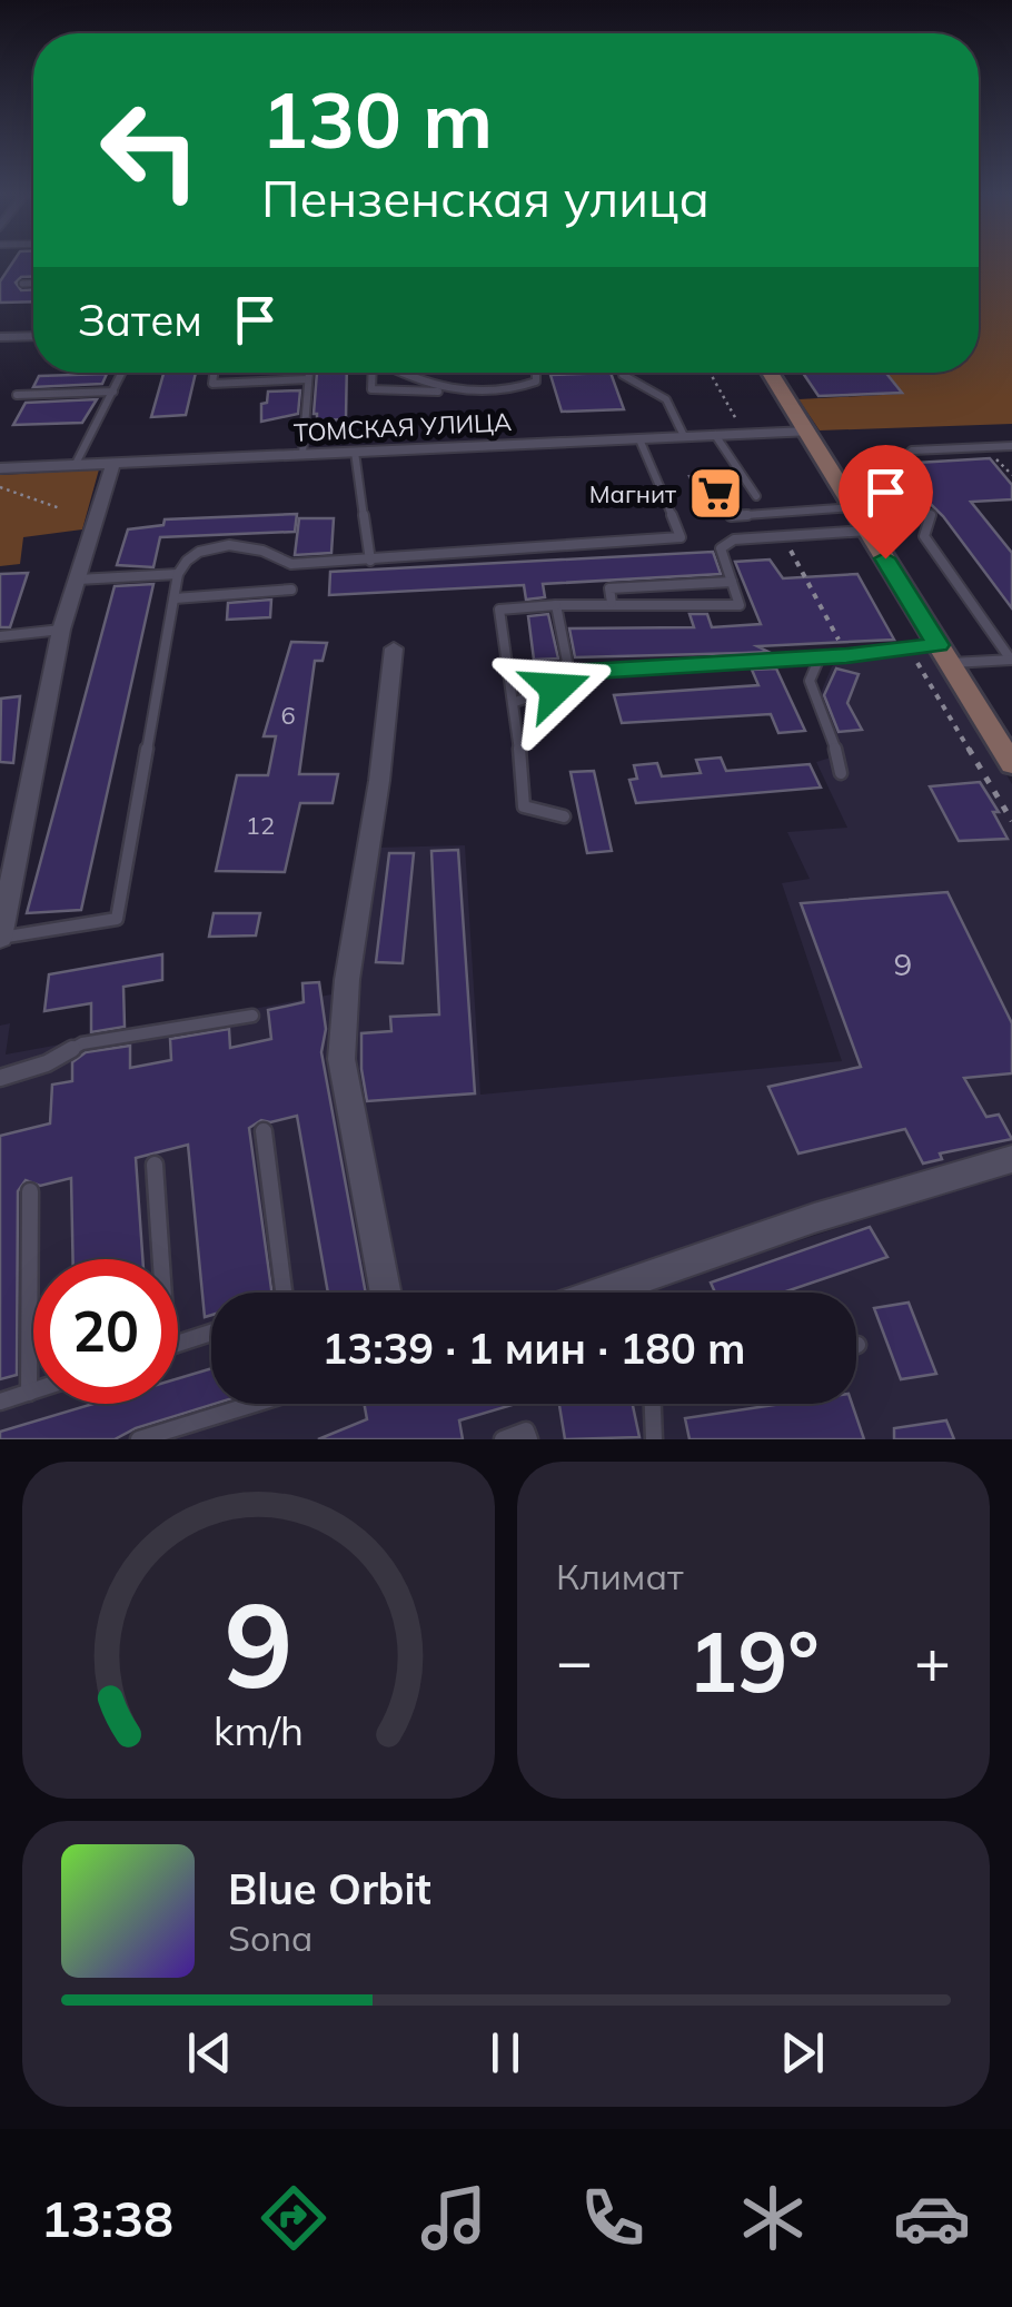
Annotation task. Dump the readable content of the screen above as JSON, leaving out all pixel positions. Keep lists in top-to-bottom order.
{
  "streets": {
    "street": ["ТОМСКАЯ УЛИЦА"]
  },
  "places": {
    "supermarket": ["Магнит"]
  },
  "house_numbers": ["6", "12", "9"],
  "page": {
    "turn": ["130 m", "Пензенская улица"],
    "then": "Затем",
    "limit": "20",
    "trip": "13:39 · 1 мин · 180 m",
    "tile": "Климат",
    "heat": ["−", "19°", "+"],
    "song": ["Blue Orbit", "Sona"],
    "tabs": "13:38",
    "gauge": ["9", "km/h"]
  }
}
